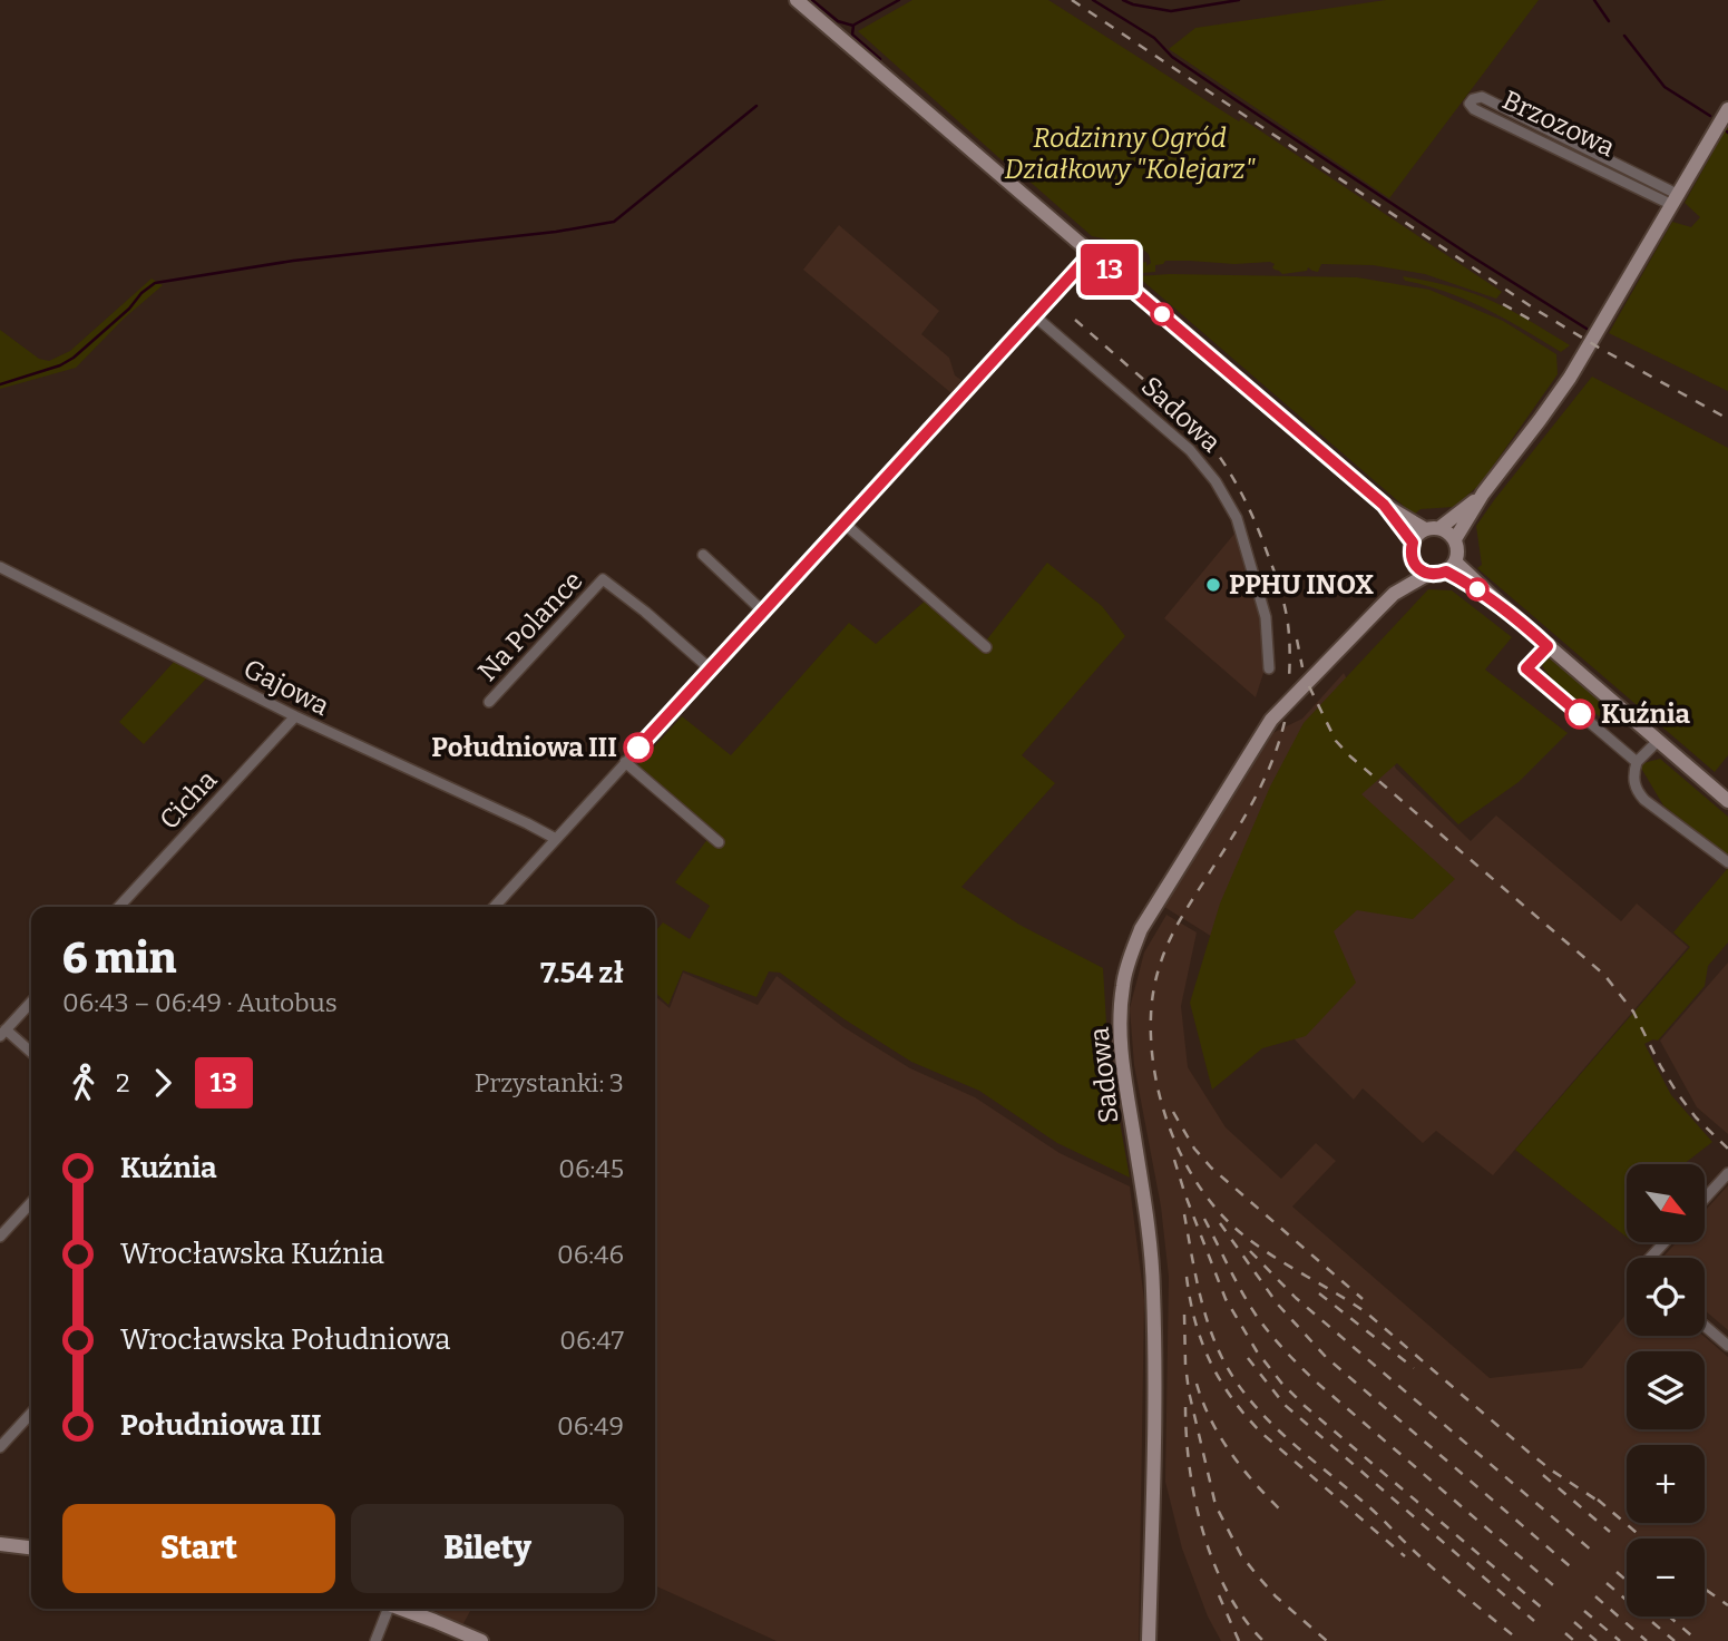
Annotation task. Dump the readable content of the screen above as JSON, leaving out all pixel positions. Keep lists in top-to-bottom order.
{
  "streets": {
    "street": [
      "Brzozowa",
      "Sadowa",
      "Na Polance",
      "Gajowa",
      "Cicha"
    ]
  },
  "crossings": [
    ["Gajowa", "Cicha"]
  ],
  "parks": ["Rodzinny Ogród Działkowy \"Kolejarz\""],
  "places": ["PPHU INOX", "Kuźnia", "Południowa III"],
  "lines": ["bus line 13"],
  "north": "bottom right",
  "page": {
    "on_map": "13",
    "heading": ["6 min", "06:43 – 06:49 · Autobus", "7.54 zł"],
    "legs": ["2", "13", "Przystanki: 3"],
    "list": [
      {
        "name": "Kuźnia",
        "value": "06:45"
      },
      {
        "name": "Wrocławska Kuźnia",
        "value": "06:46"
      },
      {
        "name": "Wrocławska Południowa",
        "value": "06:47"
      },
      {
        "name": "Południowa III",
        "value": "06:49"
      }
    ],
    "map_buttons": ["+", "−"],
    "buttons": ["Start", "Bilety"]
  }
}
